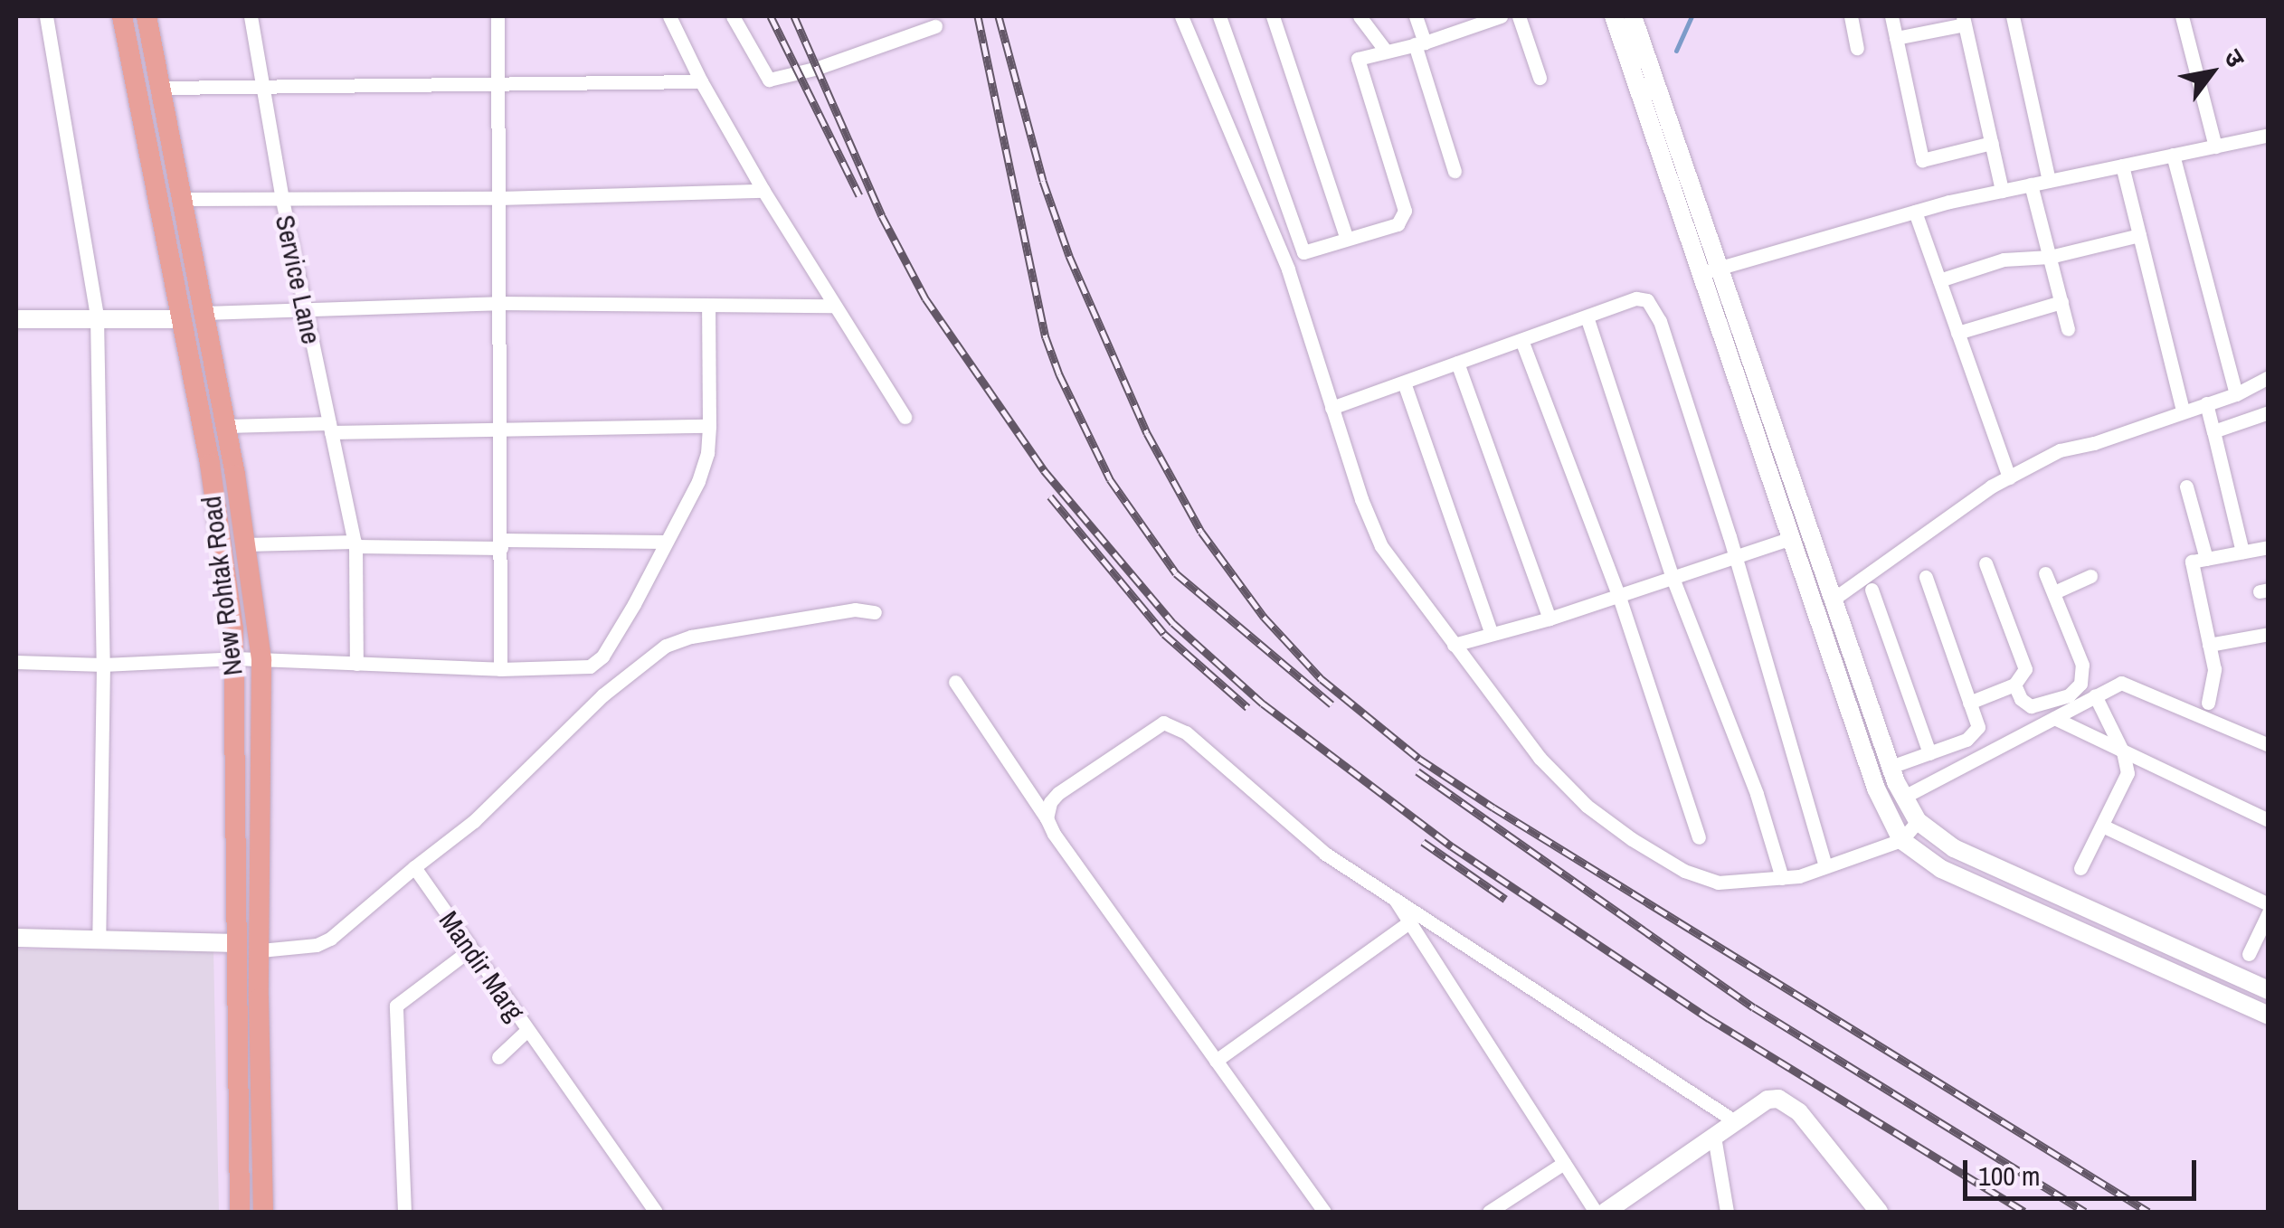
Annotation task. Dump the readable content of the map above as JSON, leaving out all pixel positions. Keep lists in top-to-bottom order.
{
  "streets": {
    "main road": ["New Rohtak Road"],
    "street": ["Service Lane", "Mandir Marg"]
  },
  "scale_bar": "100 m",
  "north": "top right"
}
